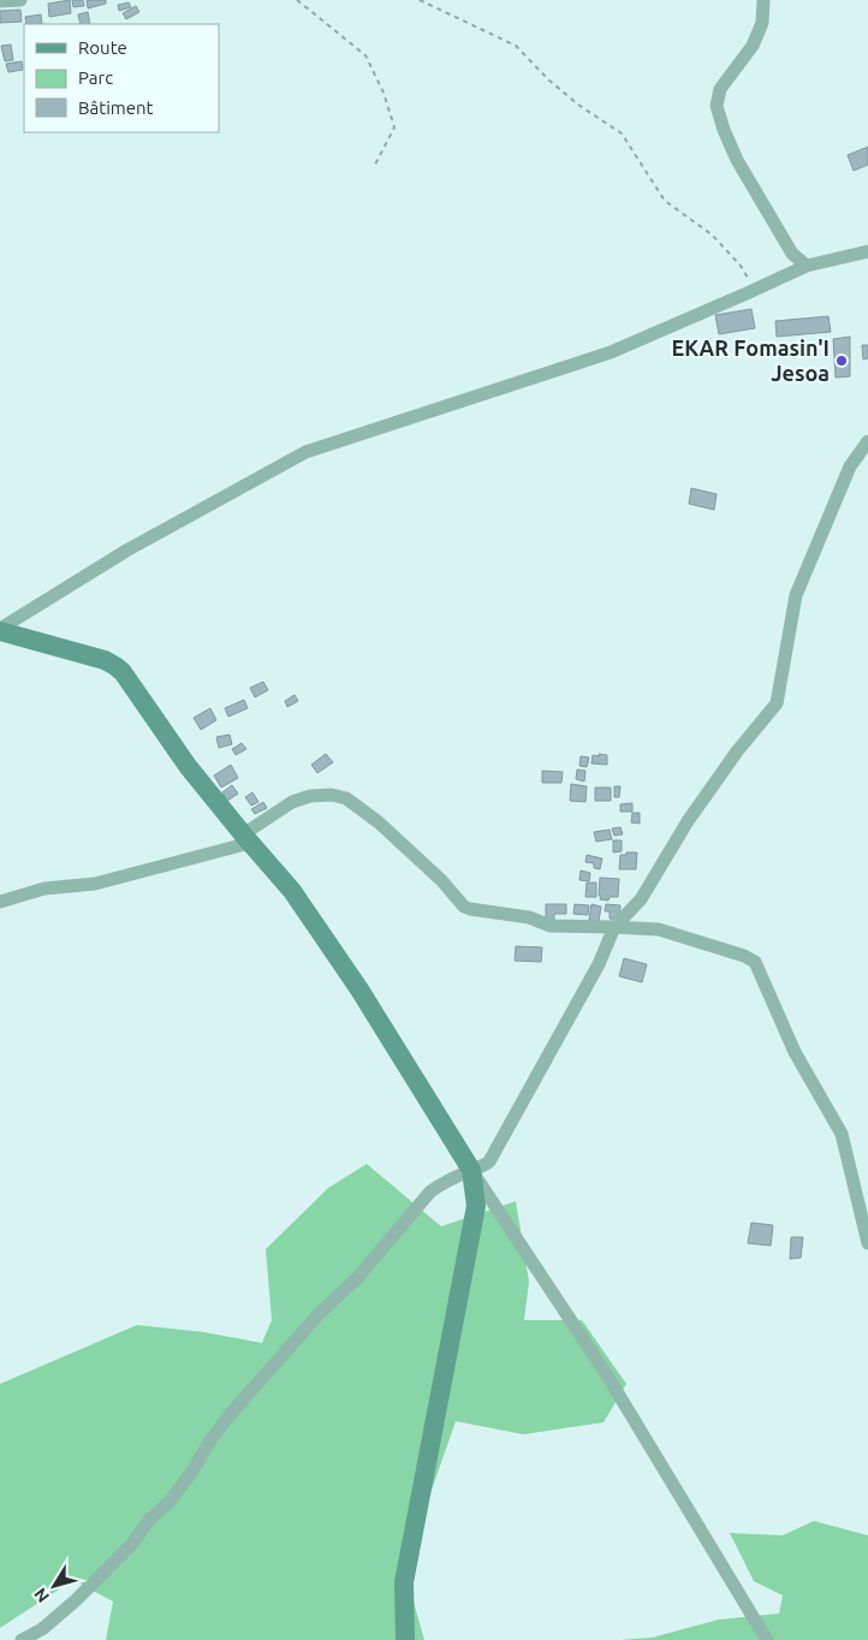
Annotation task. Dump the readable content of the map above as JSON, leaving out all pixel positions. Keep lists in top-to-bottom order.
{
  "places": ["EKAR Fomasin'I Jesoa"],
  "legend": ["Route", "Parc", "Bâtiment"],
  "north": "bottom left"
}
